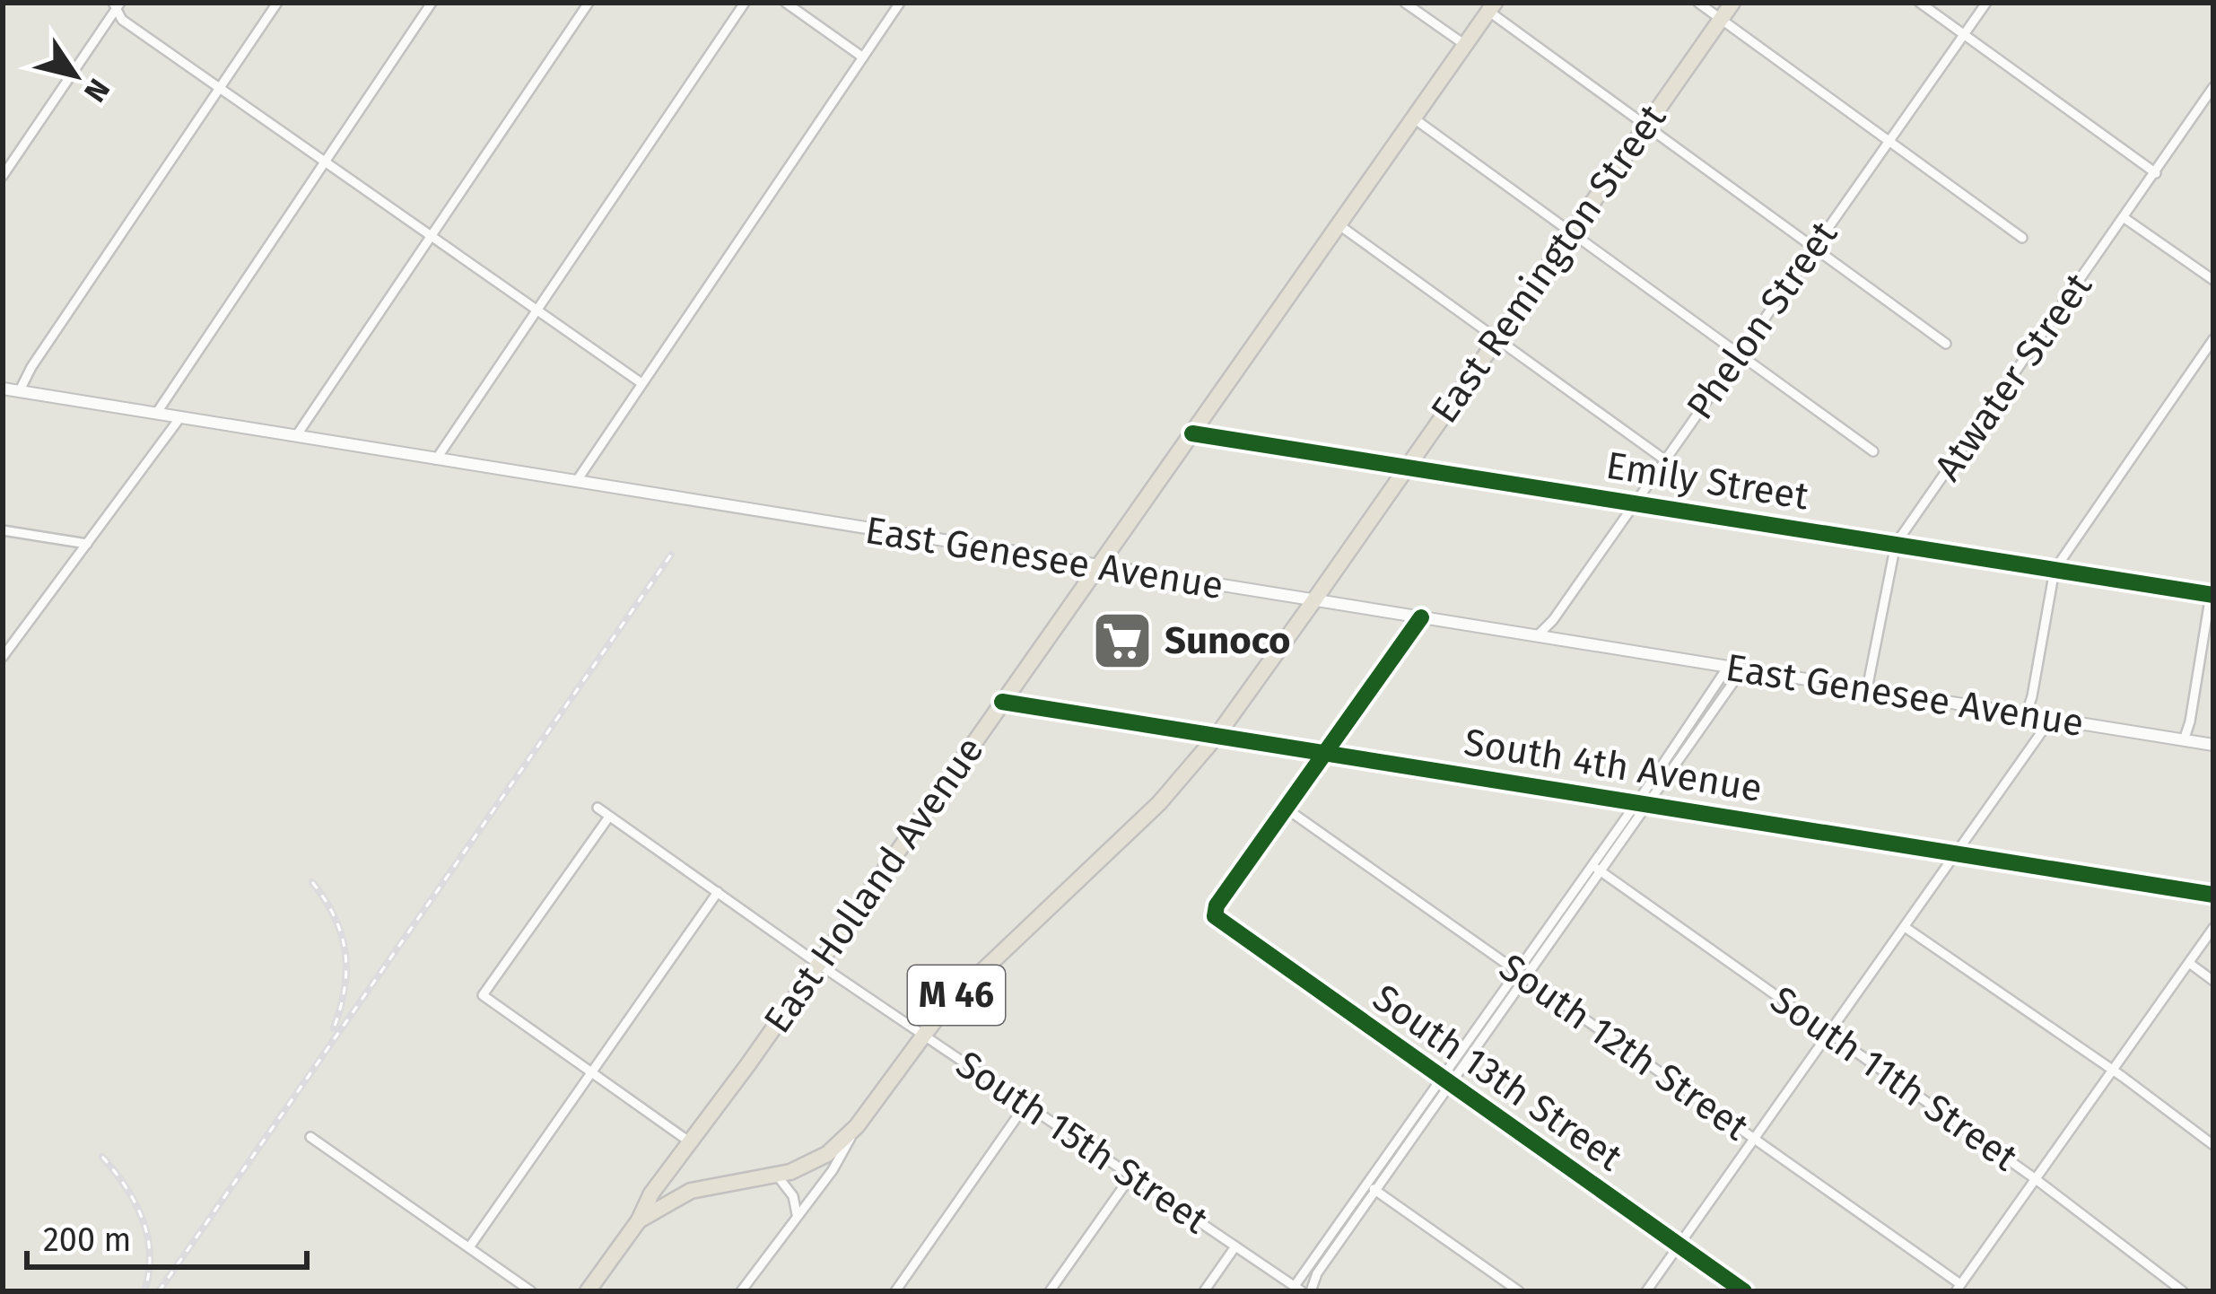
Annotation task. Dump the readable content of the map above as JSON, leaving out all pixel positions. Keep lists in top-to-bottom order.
{
  "streets": {
    "highway": ["East Remington Street", "East Holland Avenue", "M 46"],
    "main road": ["East Genesee Avenue"],
    "street": [
      "Phelon Street",
      "Atwater Street",
      "Emily Street",
      "South 4th Avenue",
      "South 12th Street",
      "South 13th Street",
      "South 11th Street",
      "South 15th Street"
    ]
  },
  "crossings": [
    ["East Remington Street", "Emily Street"],
    ["East Remington Street", "East Genesee Avenue"],
    ["East Remington Street", "South 4th Avenue"],
    ["East Remington Street", "East Holland Avenue"],
    ["East Remington Street", "South 15th Street"],
    ["Phelon Street", "Emily Street"],
    ["Phelon Street", "East Genesee Avenue"],
    ["Atwater Street", "Emily Street"],
    ["Atwater Street", "East Genesee Avenue"],
    ["Emily Street", "East Holland Avenue"],
    ["East Genesee Avenue", "East Holland Avenue"],
    ["South 4th Avenue", "East Holland Avenue"],
    ["East Holland Avenue", "South 15th Street"],
    ["South 12th Street", "South 13th Street"]
  ],
  "places": {
    "supermarket": ["Sunoco"]
  },
  "scale_bar": "200 m",
  "north": "bottom right"
}
